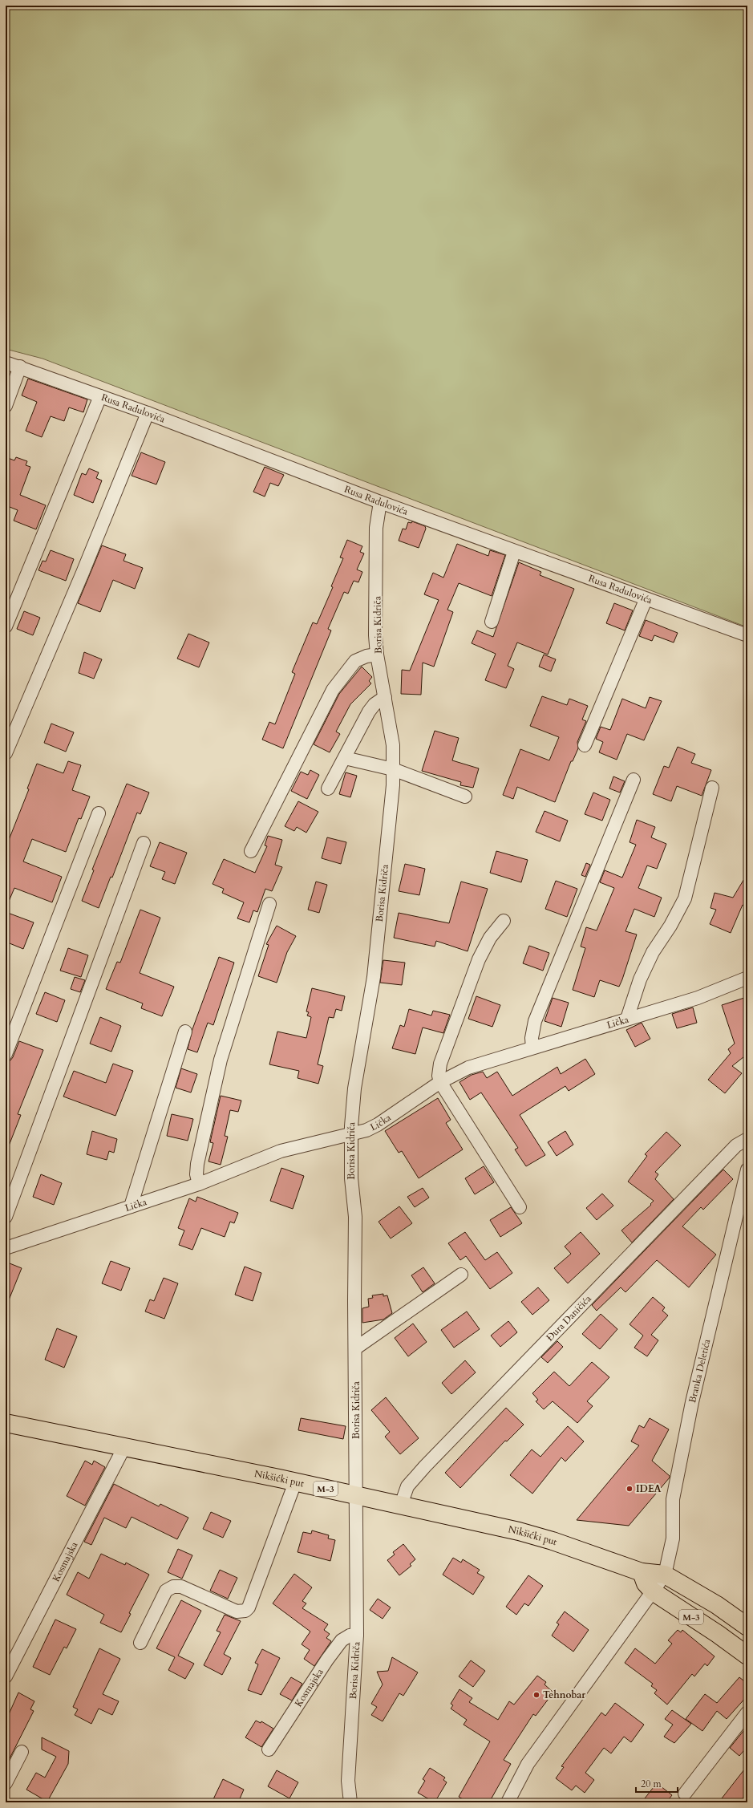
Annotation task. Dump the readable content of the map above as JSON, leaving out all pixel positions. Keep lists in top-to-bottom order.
{
  "streets": {
    "main road": ["Nikšićki put", "M-3"],
    "street": [
      "Rusa Radulovića",
      "Borisa Kidriča",
      "Lička",
      "Đura Daničića",
      "Branka Deletića",
      "Kosmajska"
    ]
  },
  "crossings": [
    ["Rusa Radulovića", "Borisa Kidriča"],
    ["Borisa Kidriča", "Lička"],
    ["Borisa Kidriča", "Nikšićki put"],
    ["Borisa Kidriča", "Kosmajska"],
    ["Đura Daničića", "Nikšićki put"],
    ["Branka Deletića", "Nikšićki put"],
    ["Nikšićki put", "M-3"],
    ["Nikšićki put", "Kosmajska"]
  ],
  "places": ["IDEA", "Tehnobar"],
  "scale_bar": "20 m"
}
